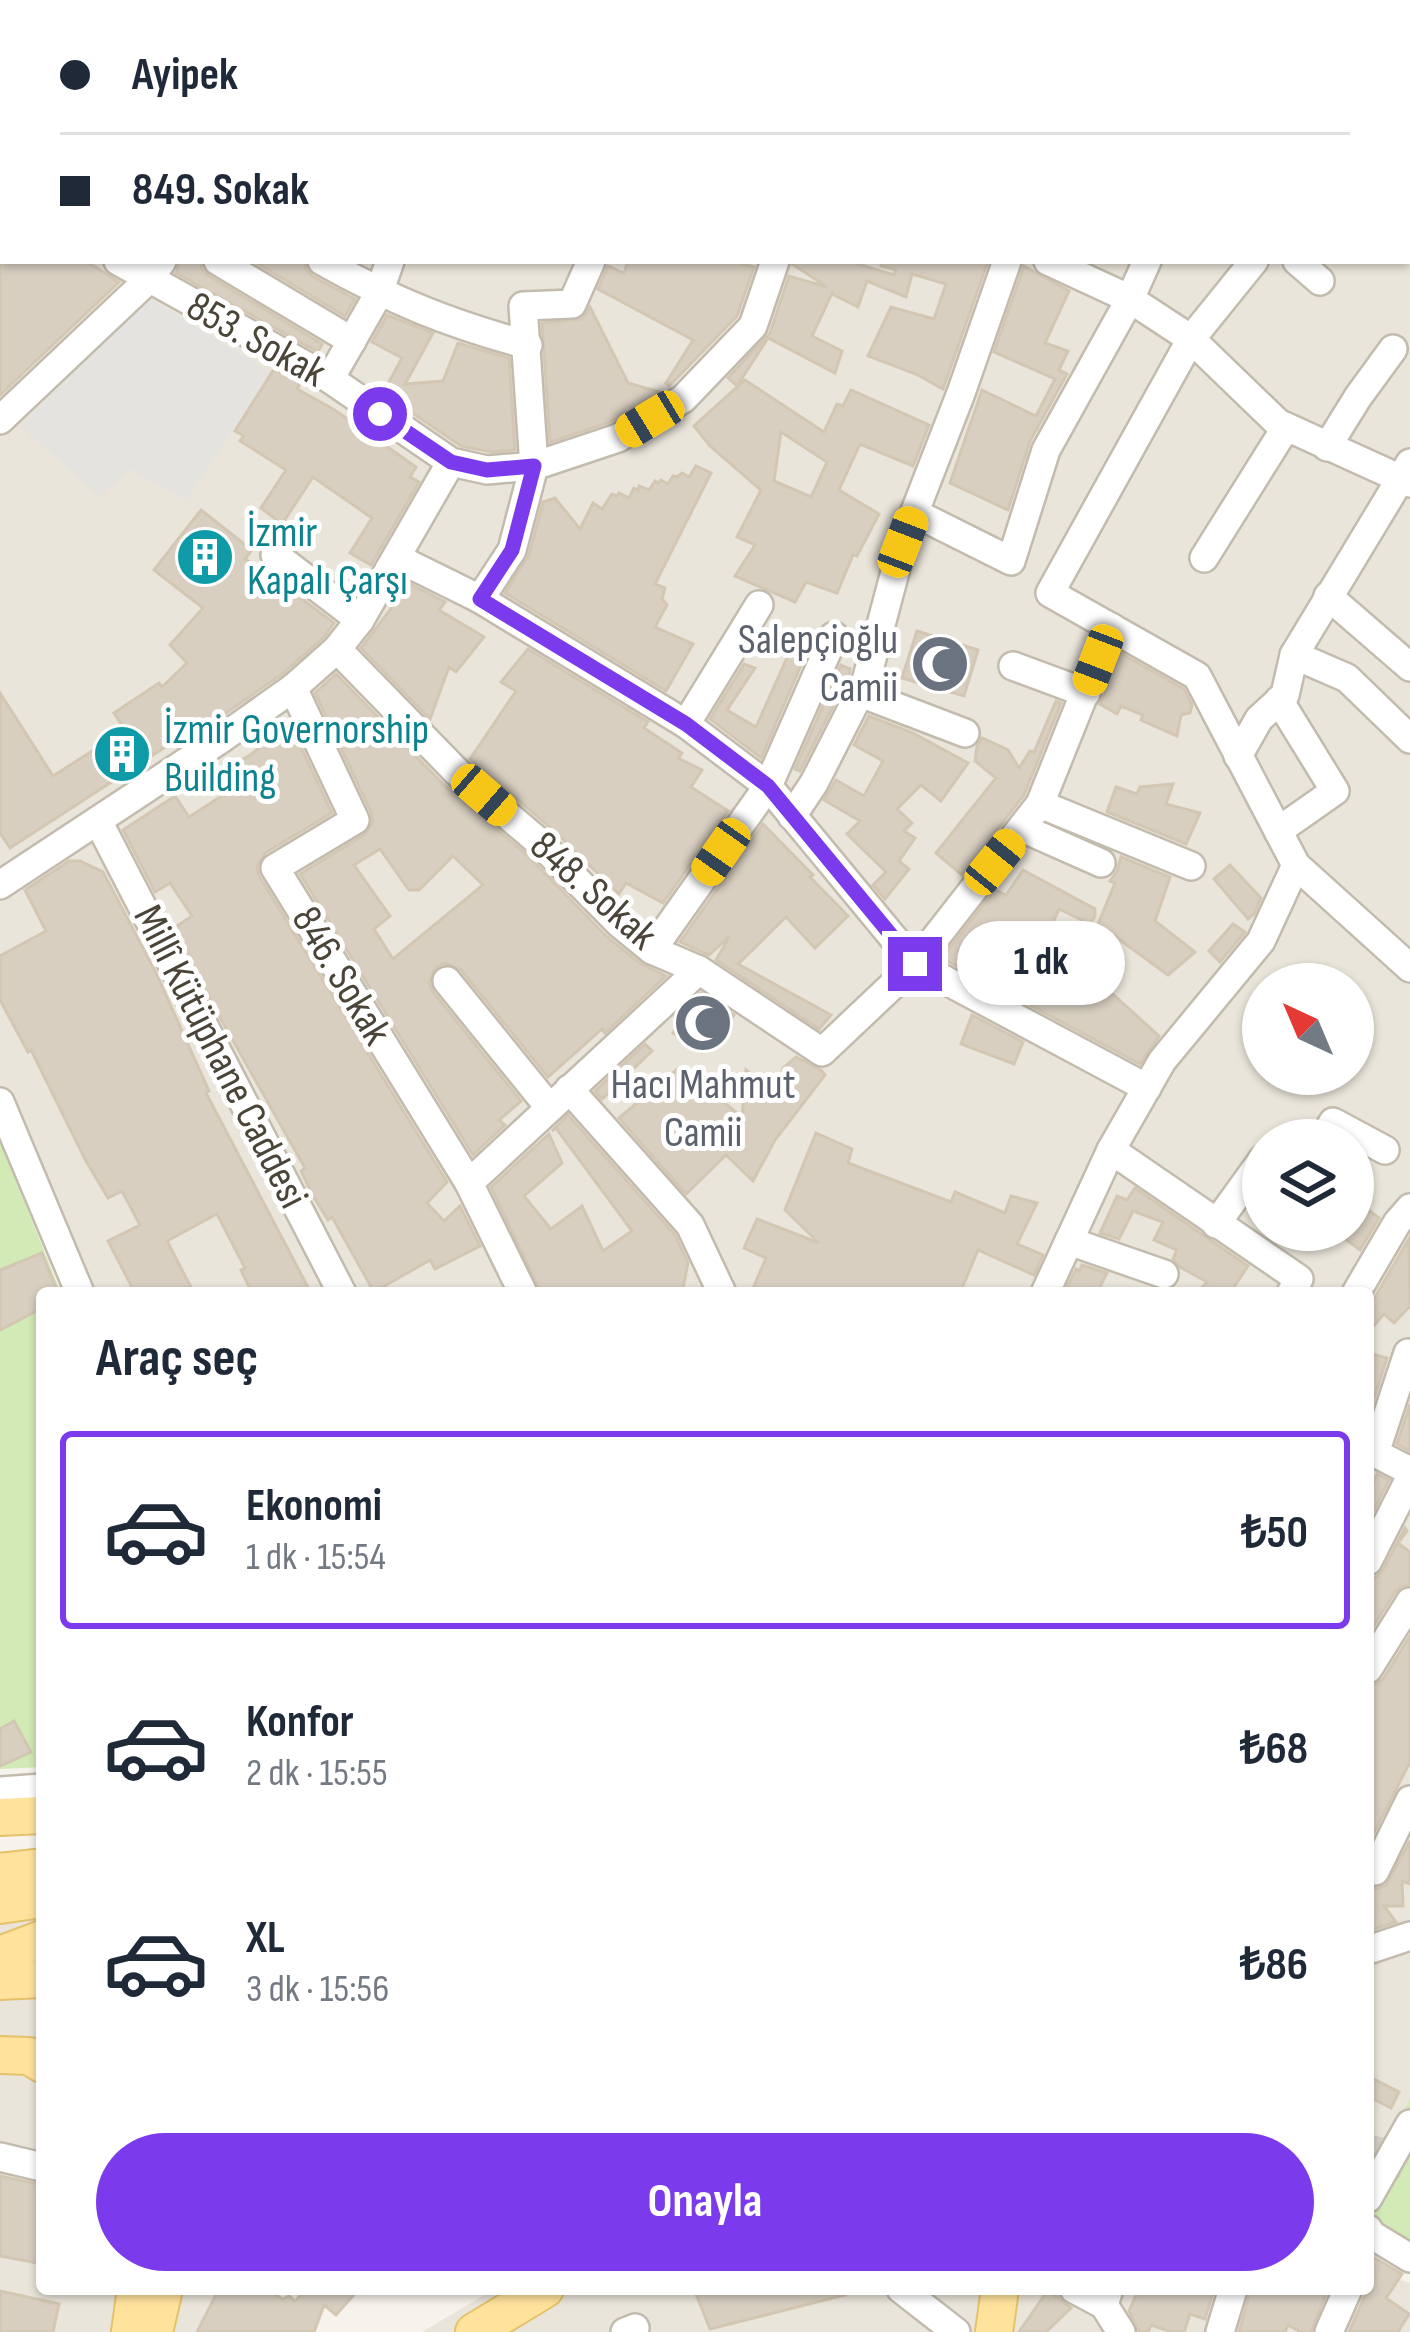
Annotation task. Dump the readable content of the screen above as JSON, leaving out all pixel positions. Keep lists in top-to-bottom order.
{
  "streets": {
    "street": [
      "853. Sokak",
      "848. Sokak",
      "846. Sokak",
      "Millî Kütüphane Caddesi"
    ]
  },
  "places": {
    "building": ["İzmir Kapalı Çarşı", "İzmir Governorship Building"],
    "mosque": ["Salepçioğlu Camii", "Hacı Mahmut Camii"]
  },
  "north": "top left",
  "page": {
    "banner": ["Ayipek", "849. Sokak"],
    "bubble": "1 dk",
    "heading": "Araç seç",
    "list": [
      {
        "name": "Ekonomi",
        "note": "1 dk · 15:54",
        "value": "₺50"
      },
      {
        "name": "Konfor",
        "note": "2 dk · 15:55",
        "value": "₺68"
      },
      {
        "name": "XL",
        "note": "3 dk · 15:56",
        "value": "₺86"
      }
    ],
    "buttons": "Onayla"
  }
}
